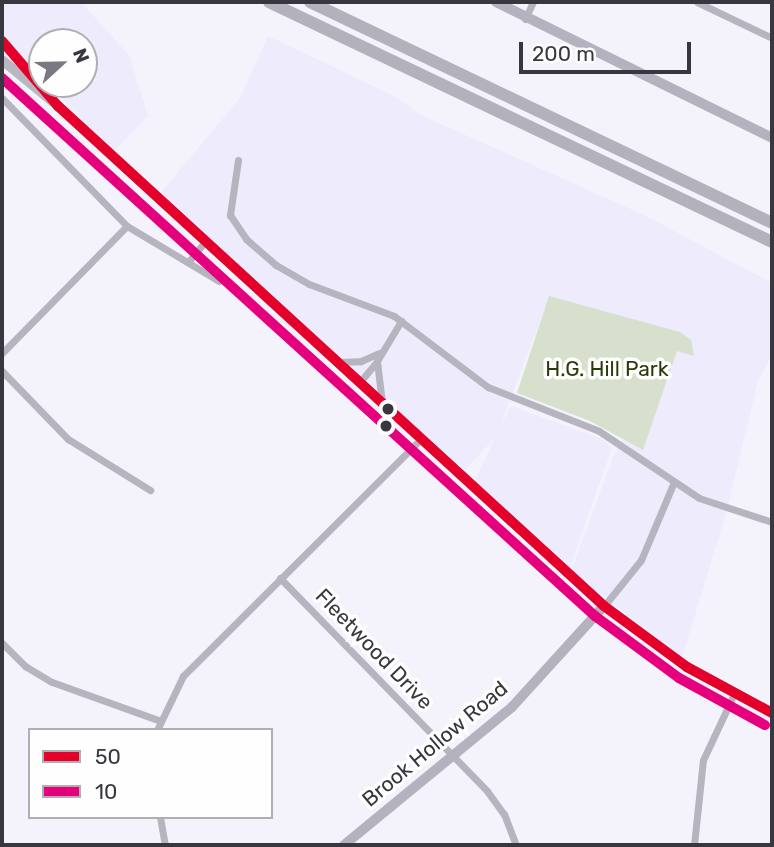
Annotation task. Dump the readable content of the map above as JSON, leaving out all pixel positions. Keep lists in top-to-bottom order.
{
  "streets": {
    "street": ["Fleetwood Drive", "Brook Hollow Road"]
  },
  "crossings": [
    ["Fleetwood Drive", "Brook Hollow Road"]
  ],
  "parks": ["H.G. Hill Park"],
  "lines": ["transit line 50", "transit line 10"],
  "legend": ["50", "10"],
  "scale_bar": "200 m",
  "north": "right"
}
